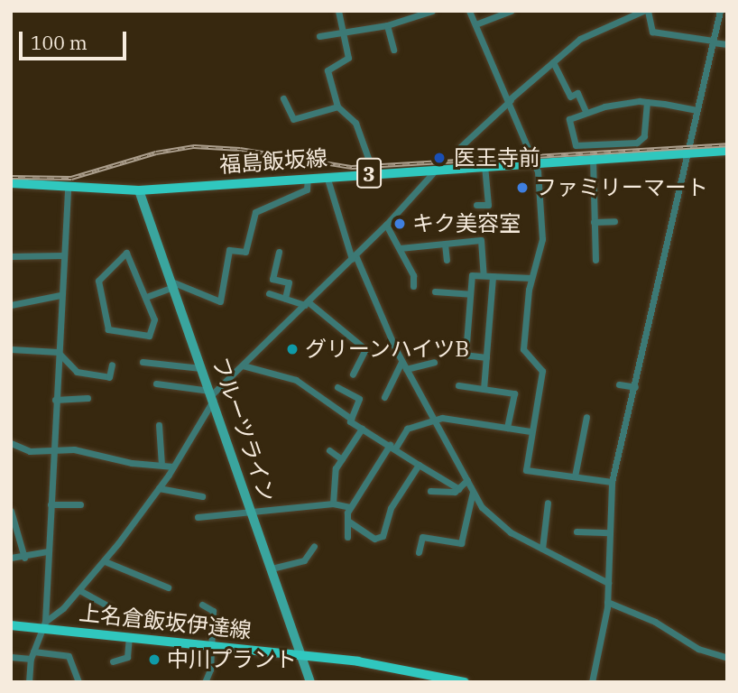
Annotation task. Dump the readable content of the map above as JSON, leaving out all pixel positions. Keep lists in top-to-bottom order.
{
  "streets": {
    "main road": ["福島飯坂線", "3", "上名倉飯坂伊達線"],
    "street": ["フルーツライン"]
  },
  "crossings": [
    ["福島飯坂線", "フルーツライン"],
    ["フルーツライン", "上名倉飯坂伊達線"]
  ],
  "places": [
    "医王寺前",
    "ファミリーマート",
    "キク美容室",
    "グリーンハイツB",
    "中川プラント"
  ],
  "scale_bar": "100 m"
}
